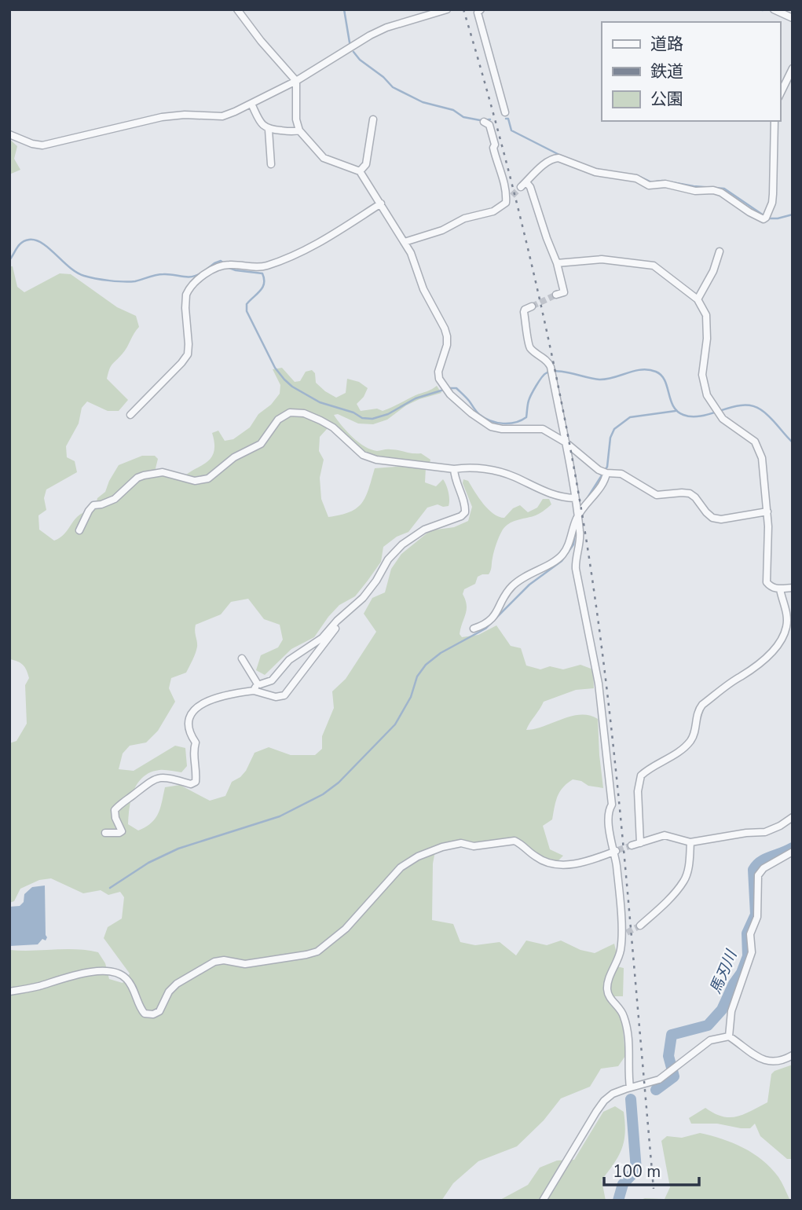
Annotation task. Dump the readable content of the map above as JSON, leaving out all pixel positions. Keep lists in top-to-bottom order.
{
  "water": ["馬刃川"],
  "legend": ["道路", "鉄道", "公園"],
  "scale_bar": "100 m"
}
